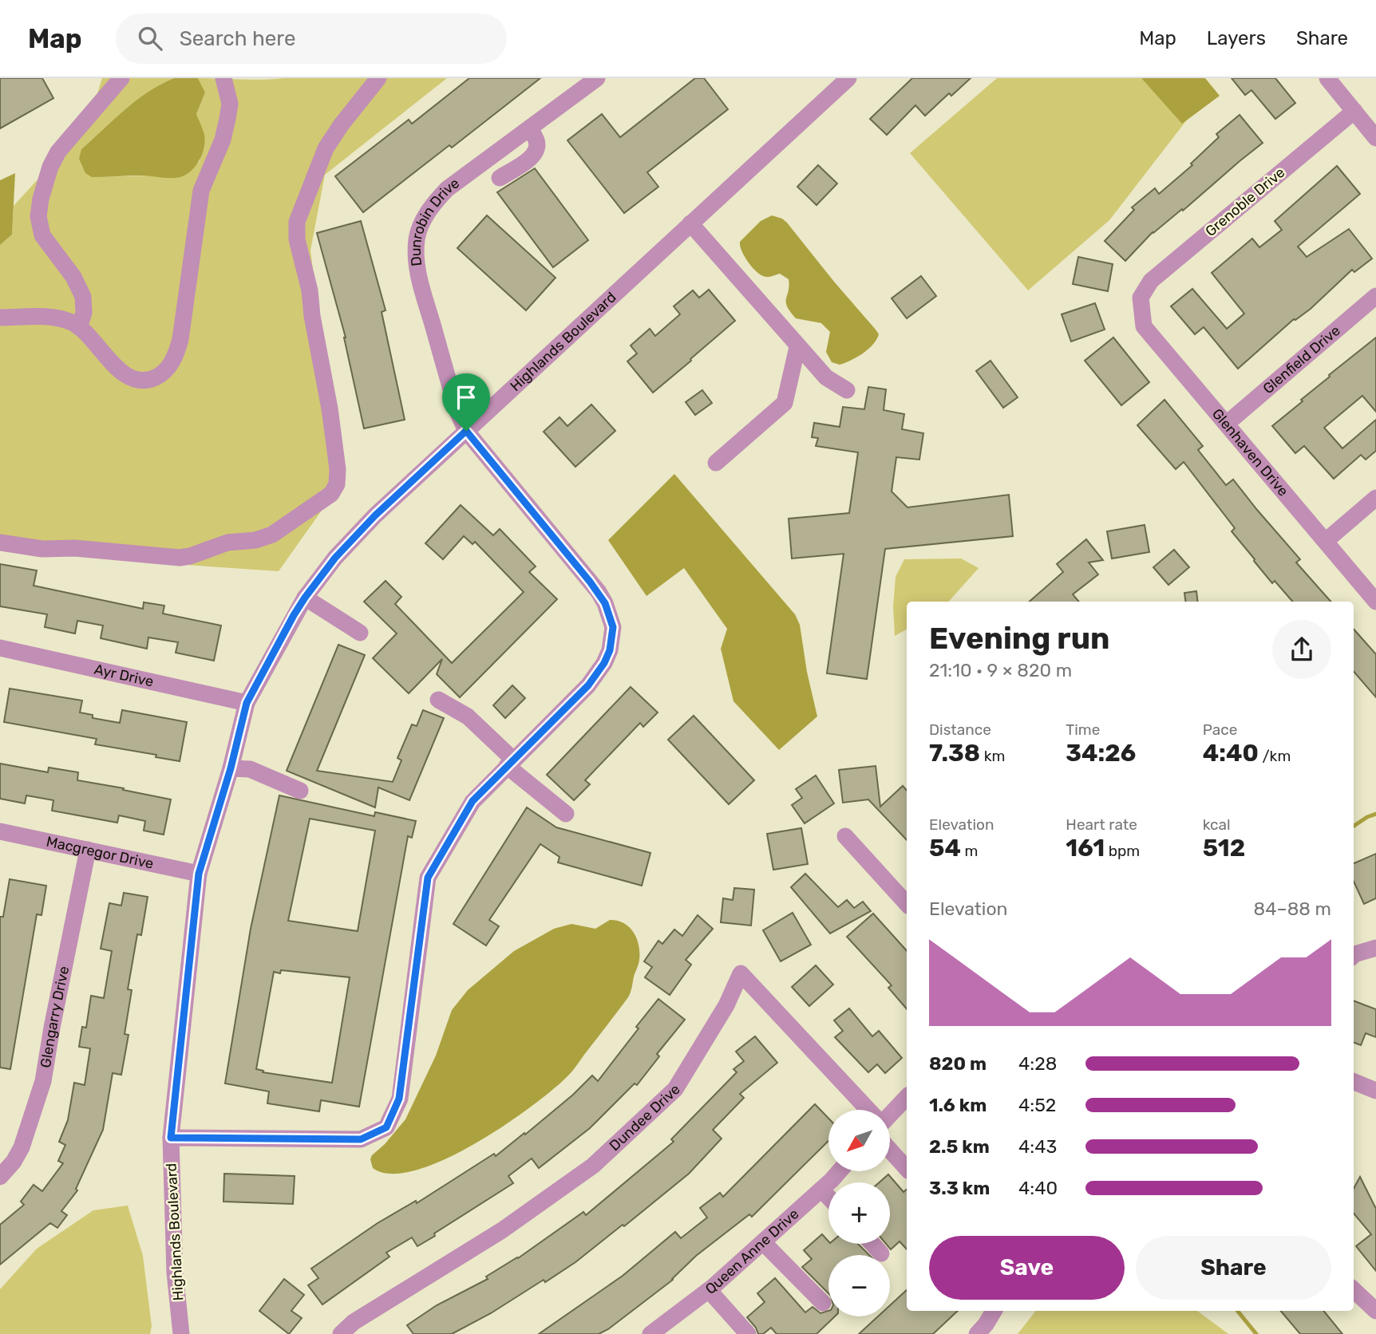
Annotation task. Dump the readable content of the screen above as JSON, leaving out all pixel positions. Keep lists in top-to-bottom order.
{
  "streets": {
    "street": [
      "Grenoble Drive",
      "Dunrobin Drive",
      "Highlands Boulevard",
      "Glenfield Drive",
      "Glenhaven Drive",
      "Ayr Drive",
      "Macgregor Drive",
      "Glengarry Drive",
      "Dundee Drive",
      "Queen Anne Drive"
    ]
  },
  "crossings": [
    ["Grenoble Drive", "Glenhaven Drive"],
    ["Dunrobin Drive", "Highlands Boulevard"],
    ["Highlands Boulevard", "Ayr Drive"],
    ["Highlands Boulevard", "Macgregor Drive"],
    ["Glenfield Drive", "Glenhaven Drive"],
    ["Macgregor Drive", "Glengarry Drive"]
  ],
  "north": "bottom left",
  "page": {
    "header": "Map",
    "search": "Search here",
    "nav": ["Map", "Layers", "Share"],
    "heading": ["Evening run", "21:10 · 9 × 820 m"],
    "stats": [
      ["Distance", "7.38 km"],
      ["Time", "34:26"],
      ["Pace", "4:40 /km"],
      ["Elevation", "54 m"],
      ["Heart rate", "161 bpm"],
      ["kcal", "512"]
    ],
    "chart": ["Elevation", "84–88 m"],
    "list": [
      {
        "name": "820 m",
        "note": "4:28"
      },
      {
        "name": "1.6 km",
        "note": "4:52"
      },
      {
        "name": "2.5 km",
        "note": "4:43"
      },
      {
        "name": "3.3 km",
        "note": "4:40"
      }
    ],
    "map_buttons": ["+", "−"],
    "buttons": ["Save", "Share"]
  }
}
